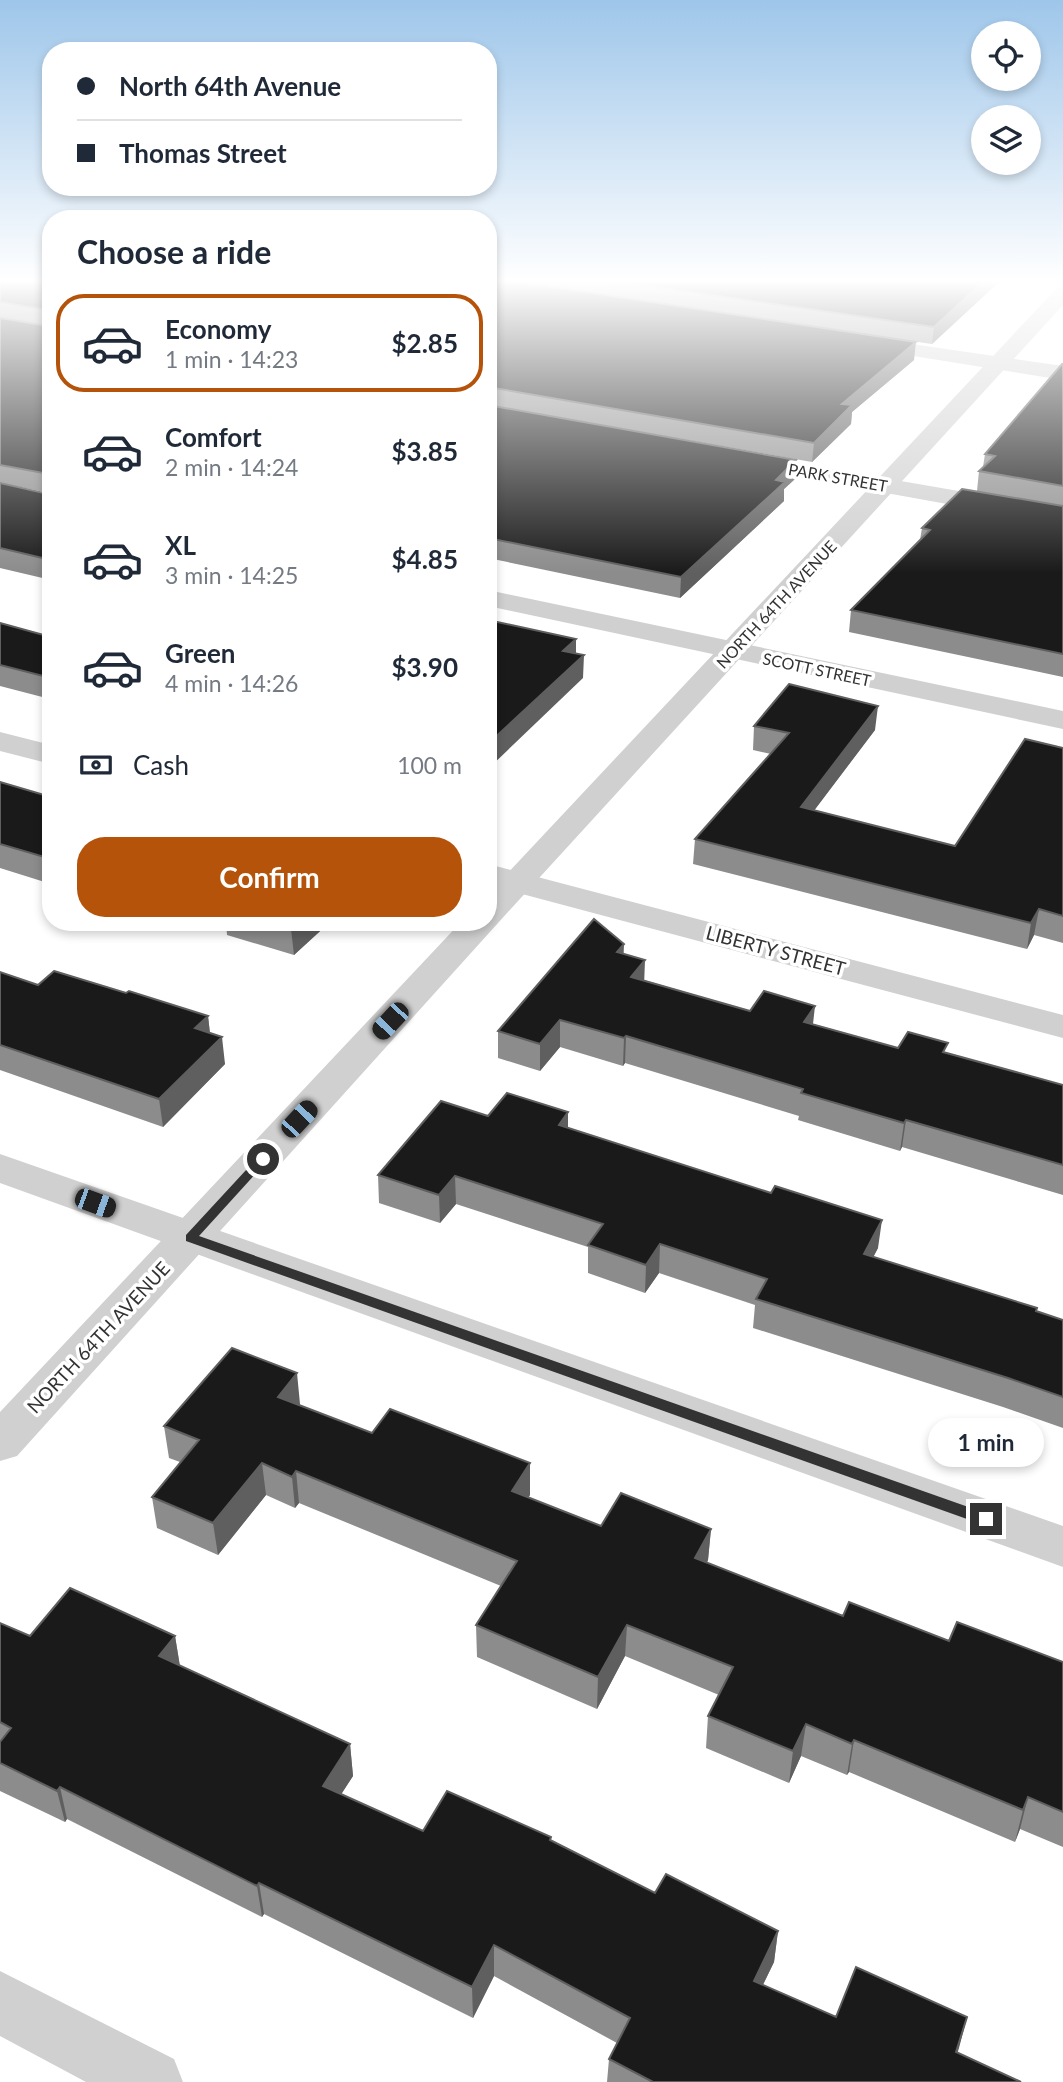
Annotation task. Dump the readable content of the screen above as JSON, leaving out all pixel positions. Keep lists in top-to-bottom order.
{
  "streets": {
    "street": [
      "PARK STREET",
      "NORTH 64TH AVENUE",
      "SCOTT STREET",
      "LIBERTY STREET"
    ]
  },
  "crossings": [
    ["PARK STREET", "NORTH 64TH AVENUE"],
    ["NORTH 64TH AVENUE", "SCOTT STREET"],
    ["NORTH 64TH AVENUE", "LIBERTY STREET"]
  ],
  "page": {
    "banner": ["North 64th Avenue", "Thomas Street"],
    "heading": "Choose a ride",
    "list": [
      {
        "name": "Economy",
        "note": "1 min · 14:23",
        "value": "$2.85"
      },
      {
        "name": "Comfort",
        "note": "2 min · 14:24",
        "value": "$3.85"
      },
      {
        "name": "XL",
        "note": "3 min · 14:25",
        "value": "$4.85"
      },
      {
        "name": "Green",
        "note": "4 min · 14:26",
        "value": "$3.90"
      }
    ],
    "pay": ["Cash", "100 m"],
    "buttons": "Confirm",
    "bubble": "1 min"
  }
}
